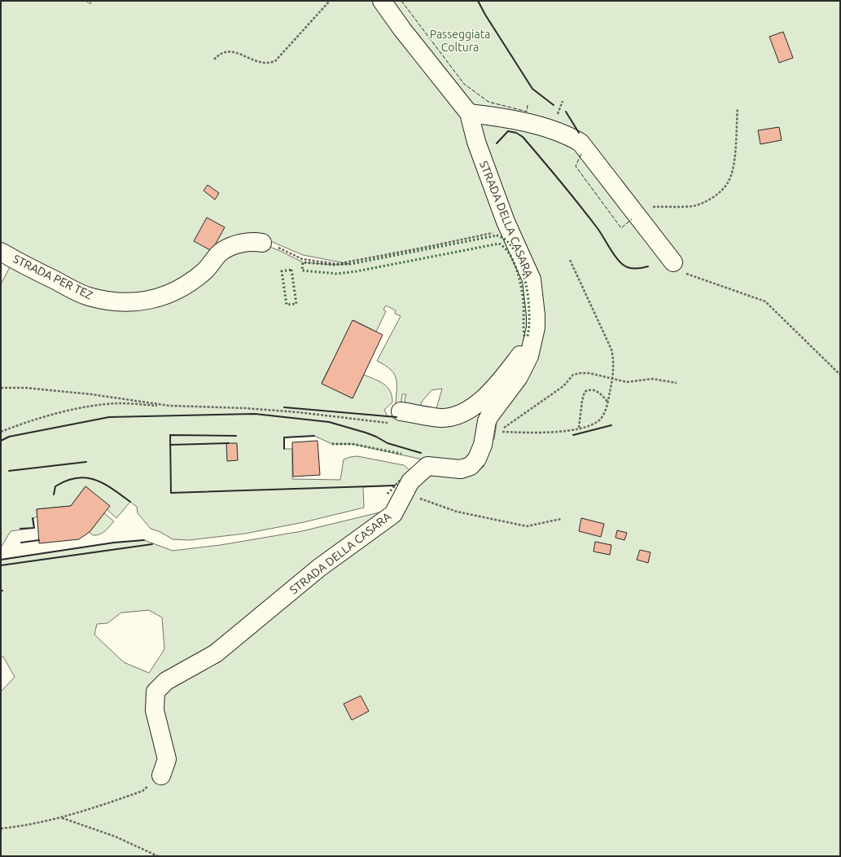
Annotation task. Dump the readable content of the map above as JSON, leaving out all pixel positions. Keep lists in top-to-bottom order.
{
  "streets": {
    "street": ["STRADA DELLA CASARA", "STRADA PER TEZ"]
  },
  "parks": ["Passeggiata Coltura"]
}
